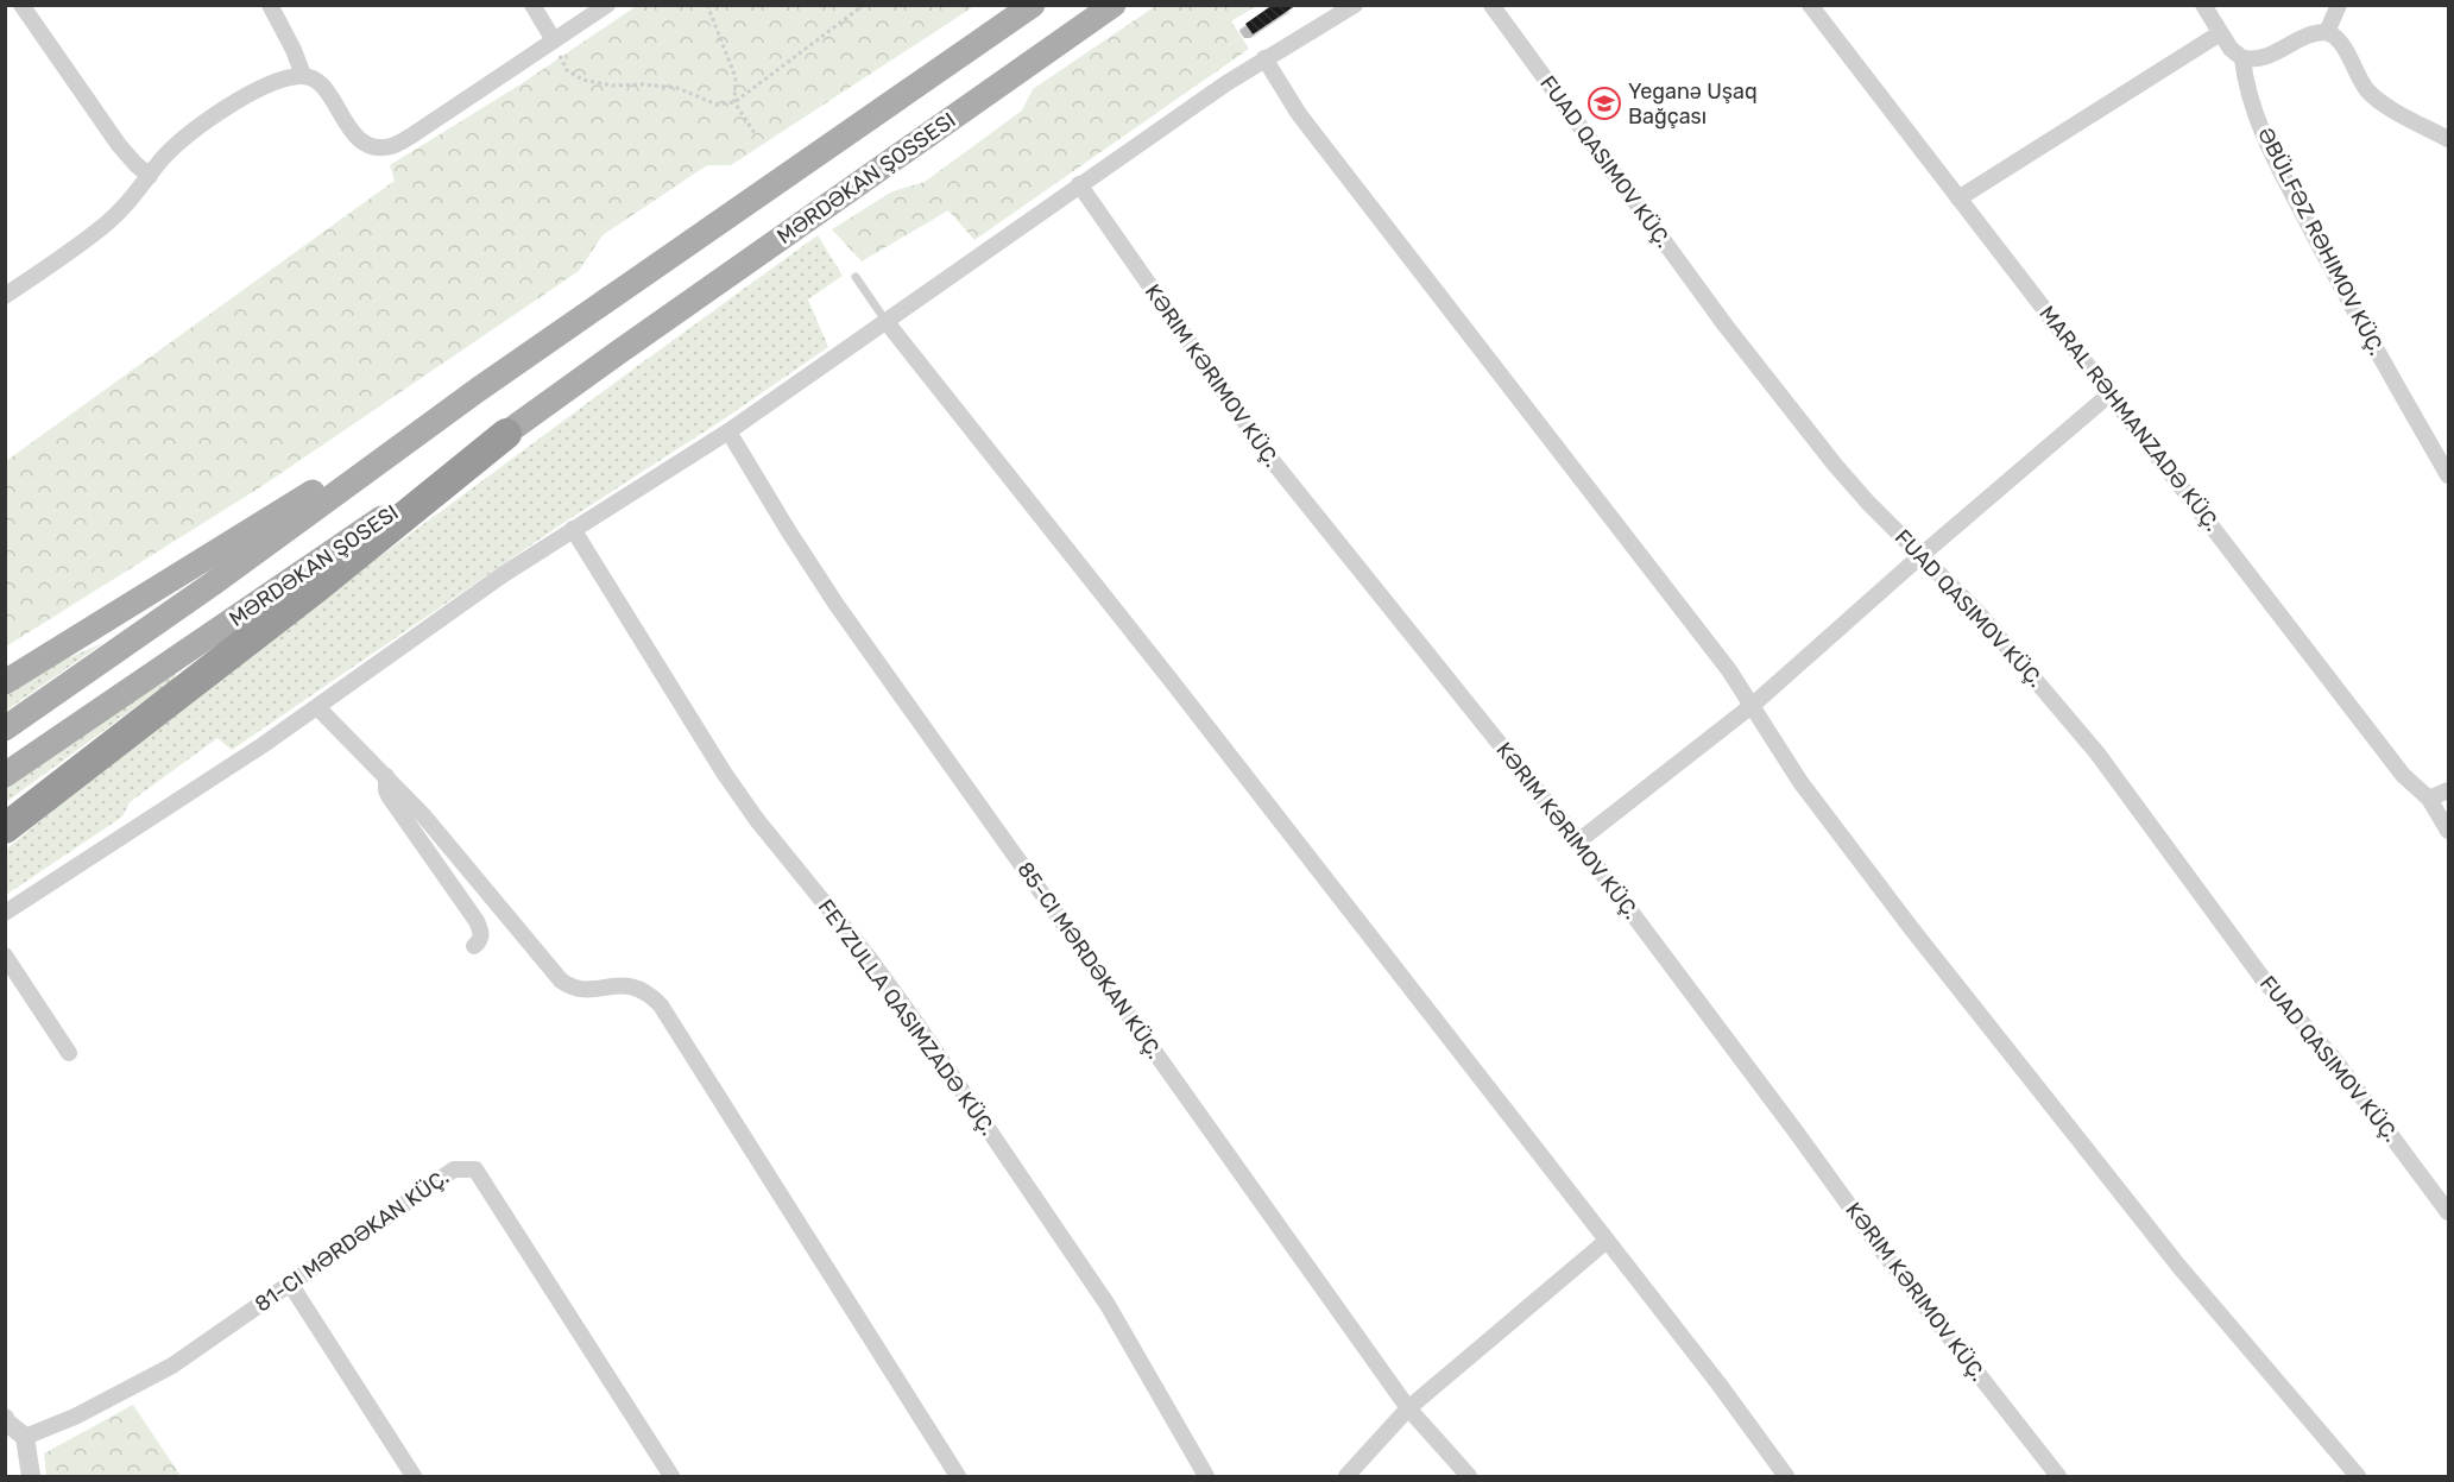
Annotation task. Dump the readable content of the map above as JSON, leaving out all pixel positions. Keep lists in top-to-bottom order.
{
  "streets": {
    "main road": ["MƏRDƏKAN ŞOSSESI", "MƏRDƏKAN ŞOSESI"],
    "street": [
      "ƏBÜLFƏZ RƏHIMOV KÜÇ.",
      "KƏRIM KƏRIMOV KÜÇ.",
      "MARAL RƏHMANZADƏ KÜÇ.",
      "85-CI MƏRDƏKAN KÜÇ.",
      "81-CI MƏRDƏKAN KÜÇ."
    ]
  },
  "crossings": [
    ["MƏRDƏKAN ŞOSSESI", "MƏRDƏKAN ŞOSESI"]
  ],
  "places": {
    "school or university": ["Yeganə Uşaq Bağçası"]
  }
}
